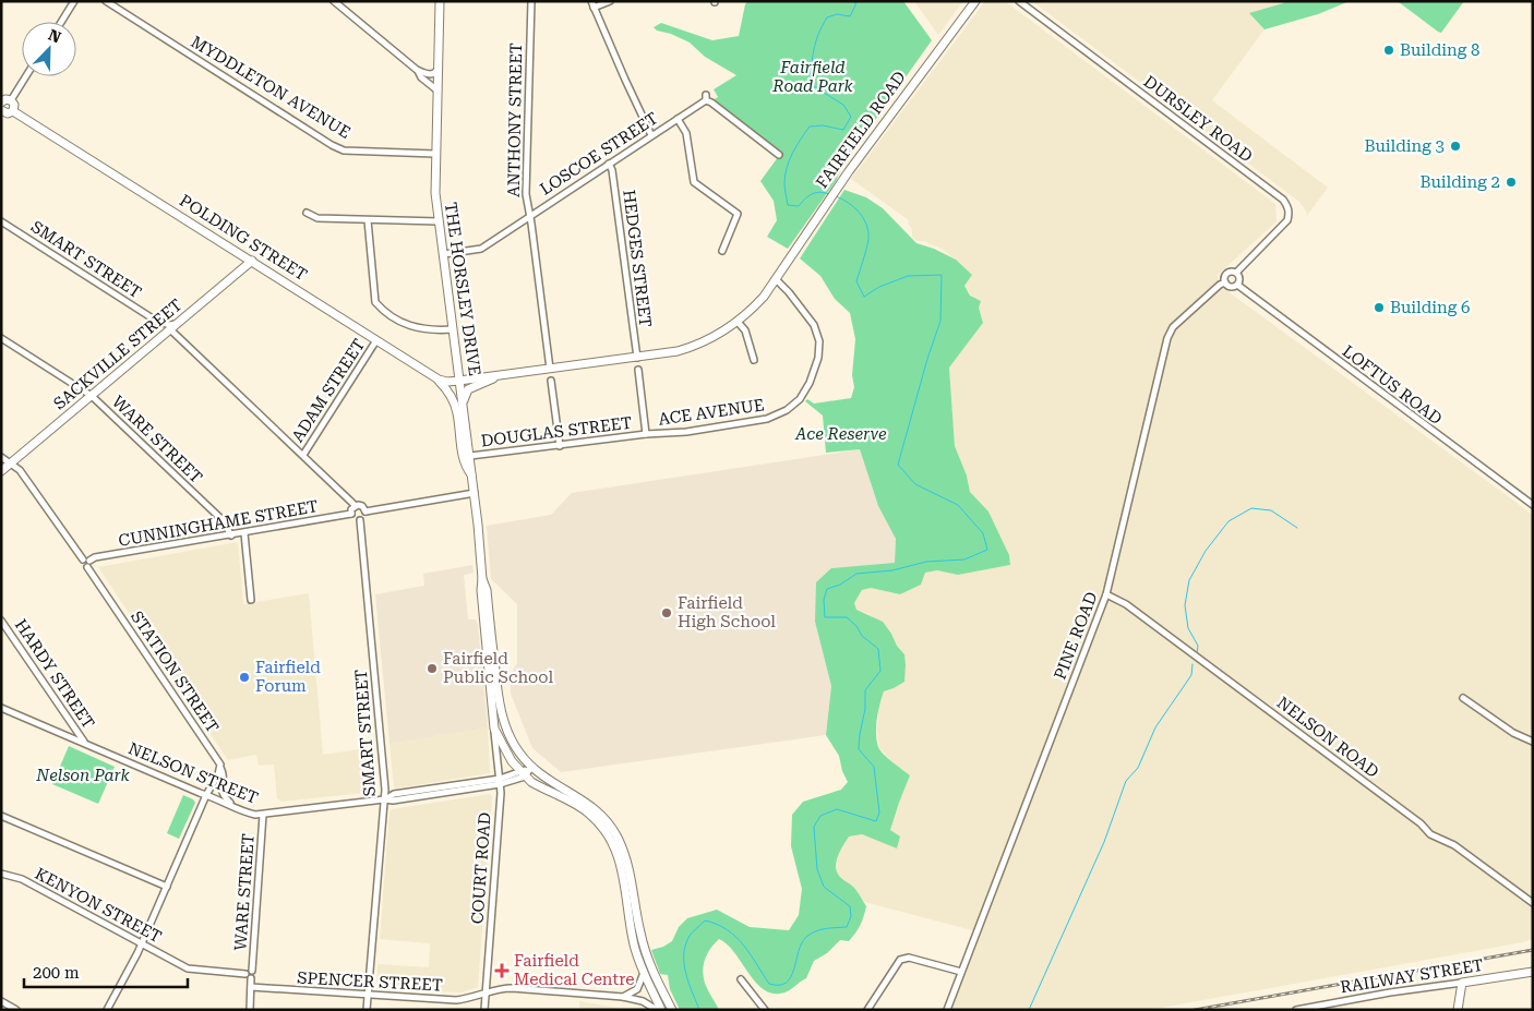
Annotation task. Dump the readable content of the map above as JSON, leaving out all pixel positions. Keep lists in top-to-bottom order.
{
  "streets": {
    "main road": [
      "FAIRFIELD ROAD",
      "POLDING STREET",
      "THE HORSLEY DRIVE",
      "SACKVILLE STREET",
      "RAILWAY STREET"
    ],
    "street": [
      "MYDDLETON AVENUE",
      "DURSLEY ROAD",
      "ANTHONY STREET",
      "LOSCOE STREET",
      "HEDGES STREET",
      "SMART STREET",
      "LOFTUS ROAD",
      "ADAM STREET",
      "ACE AVENUE",
      "DOUGLAS STREET",
      "WARE STREET",
      "CUNNINGHAME STREET",
      "PINE ROAD",
      "STATION STREET",
      "HARDY STREET",
      "NELSON ROAD",
      "NELSON STREET",
      "COURT ROAD",
      "KENYON STREET",
      "SPENCER STREET"
    ]
  },
  "crossings": [
    ["MYDDLETON AVENUE", "THE HORSLEY DRIVE"],
    ["DURSLEY ROAD", "LOFTUS ROAD"],
    ["DURSLEY ROAD", "PINE ROAD"],
    ["ANTHONY STREET", "LOSCOE STREET"],
    ["ANTHONY STREET", "POLDING STREET"],
    ["FAIRFIELD ROAD", "POLDING STREET"],
    ["FAIRFIELD ROAD", "HEDGES STREET"],
    ["FAIRFIELD ROAD", "ACE AVENUE"],
    ["LOSCOE STREET", "HEDGES STREET"],
    ["LOSCOE STREET", "THE HORSLEY DRIVE"],
    ["POLDING STREET", "HEDGES STREET"],
    ["POLDING STREET", "THE HORSLEY DRIVE"],
    ["POLDING STREET", "SACKVILLE STREET"],
    ["POLDING STREET", "ADAM STREET"],
    ["SMART STREET", "CUNNINGHAME STREET"],
    ["SMART STREET", "NELSON STREET"],
    ["SMART STREET", "SPENCER STREET"],
    ["THE HORSLEY DRIVE", "DOUGLAS STREET"],
    ["THE HORSLEY DRIVE", "NELSON STREET"],
    ["THE HORSLEY DRIVE", "COURT ROAD"],
    ["THE HORSLEY DRIVE", "SPENCER STREET"],
    ["SACKVILLE STREET", "WARE STREET"],
    ["LOFTUS ROAD", "PINE ROAD"],
    ["ACE AVENUE", "DOUGLAS STREET"],
    ["WARE STREET", "CUNNINGHAME STREET"],
    ["WARE STREET", "NELSON STREET"],
    ["WARE STREET", "KENYON STREET"],
    ["CUNNINGHAME STREET", "STATION STREET"],
    ["PINE ROAD", "NELSON ROAD"],
    ["HARDY STREET", "NELSON STREET"],
    ["NELSON STREET", "COURT ROAD"],
    ["COURT ROAD", "SPENCER STREET"]
  ],
  "parks": ["Fairfield Road Park", "Ace Reserve", "Nelson Park"],
  "places": {
    "other": [
      "Building 8",
      "Building 3",
      "Building 2",
      "Building 6",
      "Fairfield High School",
      "Fairfield Public School",
      "Fairfield Forum"
    ],
    "health": ["Fairfield Medical Centre"]
  },
  "scale_bar": "200 m",
  "north": "top right"
}
